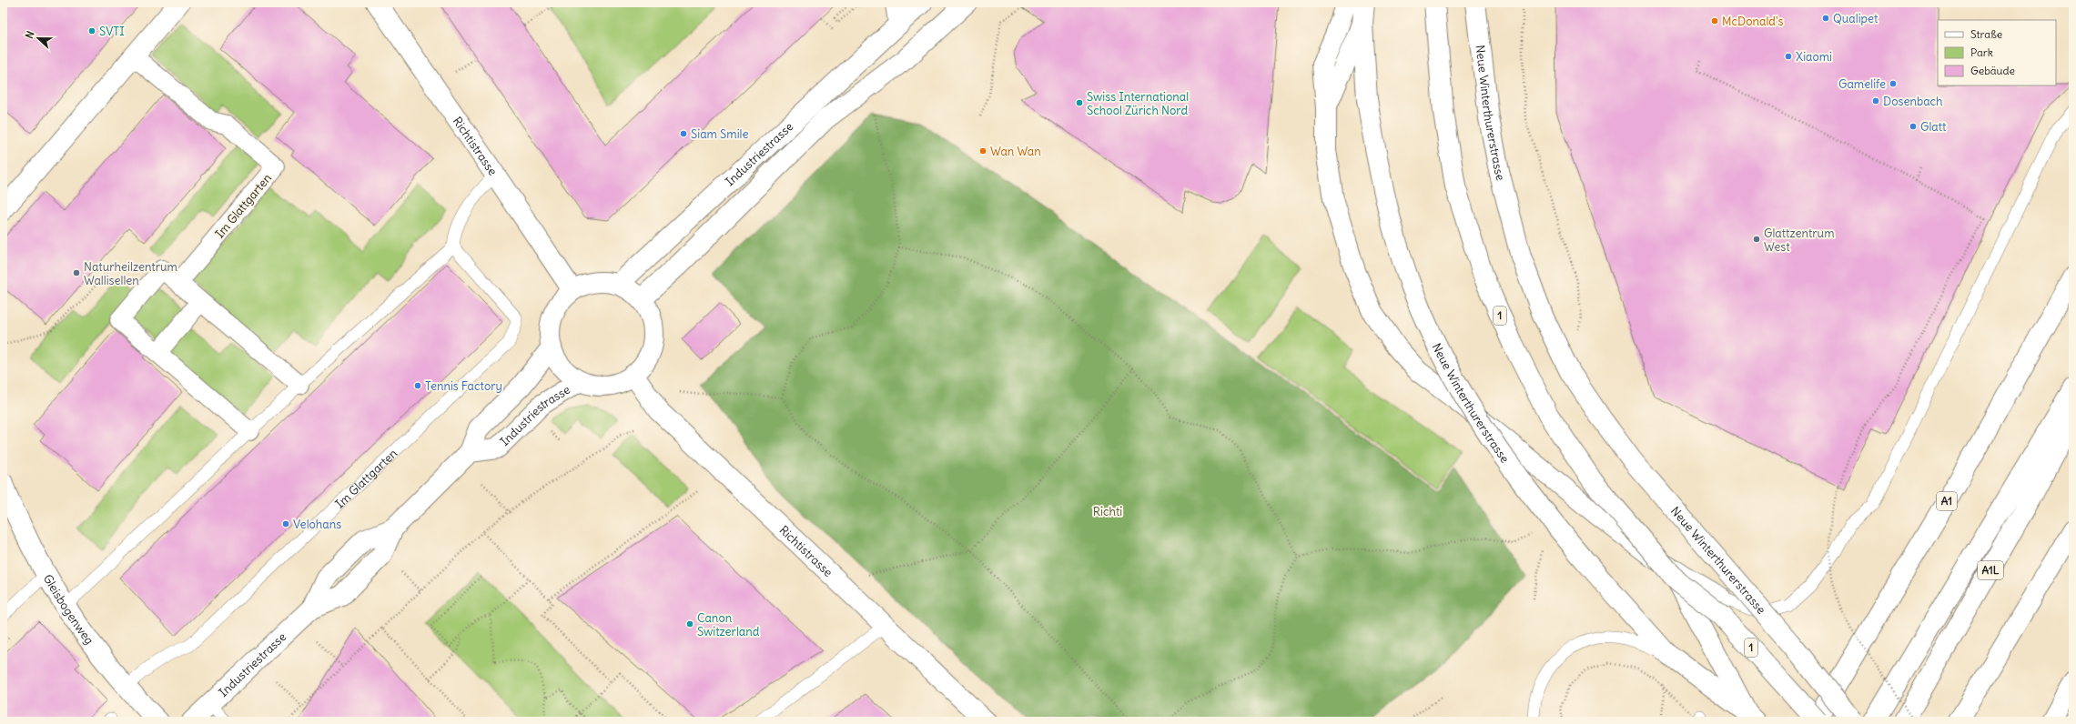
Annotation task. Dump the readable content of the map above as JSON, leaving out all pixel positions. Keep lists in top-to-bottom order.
{
  "streets": {
    "main road": [
      "Neue Winterthurerstrasse",
      "Richtistrasse",
      "Industriestrasse",
      "1",
      "A1",
      "A1L",
      "Gleisbogenweg"
    ],
    "street": ["Im Glattgarten"]
  },
  "crossings": [
    ["Neue Winterthurerstrasse", "A1"],
    ["Richtistrasse", "Industriestrasse"],
    ["Im Glattgarten", "Gleisbogenweg"]
  ],
  "parks": ["Richti"],
  "places": [
    "Qualipet",
    "McDonald's",
    "SVTI",
    "Xiaomi",
    "Gamelife",
    "Dosenbach",
    "Swiss International School Zürich Nord",
    "Glatt",
    "Siam Smile",
    "Wan Wan",
    "Glattzentrum West",
    "Naturheilzentrum Wallisellen",
    "Tennis Factory",
    "Velohans",
    "Canon Switzerland"
  ],
  "legend": ["Straße", "Park", "Gebäude"],
  "north": "left"
}
